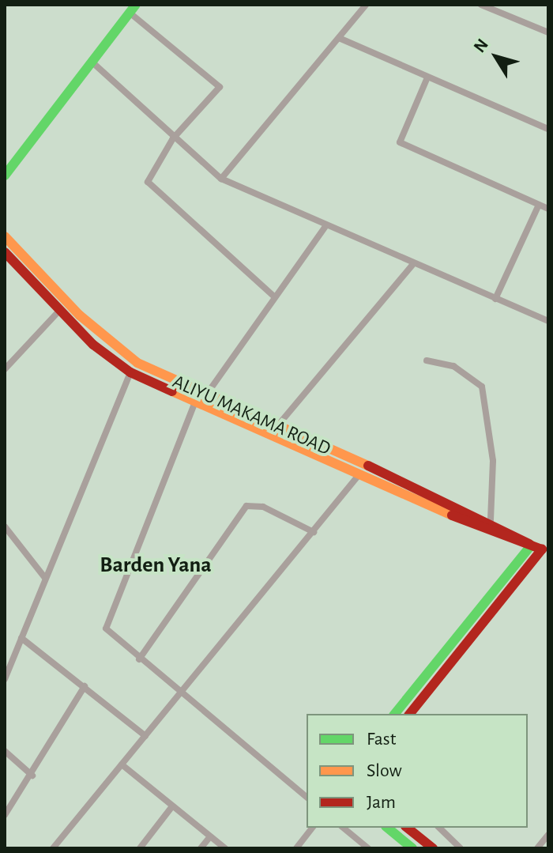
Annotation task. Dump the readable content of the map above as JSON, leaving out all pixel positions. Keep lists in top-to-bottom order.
{
  "streets": {
    "street": ["ALIYU MAKAMA ROAD"]
  },
  "districts": ["Barden Yana"],
  "legend": ["Fast", "Slow", "Jam"],
  "north": "top left"
}
